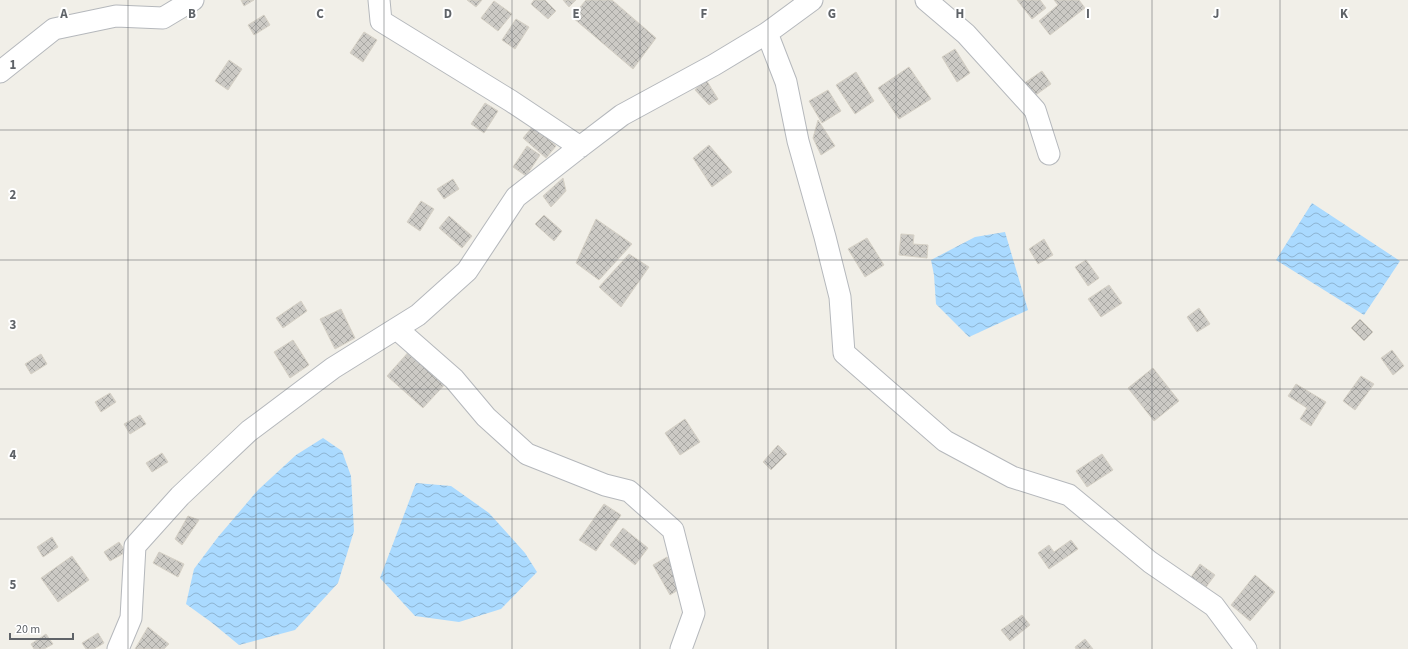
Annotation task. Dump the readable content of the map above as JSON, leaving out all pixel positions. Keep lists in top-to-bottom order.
{
  "scale_bar": "20 m",
  "grid": {
    "columns": [
      "A",
      "B",
      "C",
      "D",
      "E",
      "F",
      "G",
      "H",
      "I",
      "J",
      "K"
    ],
    "rows": [
      "1",
      "2",
      "3",
      "4",
      "5"
    ]
  }
}
